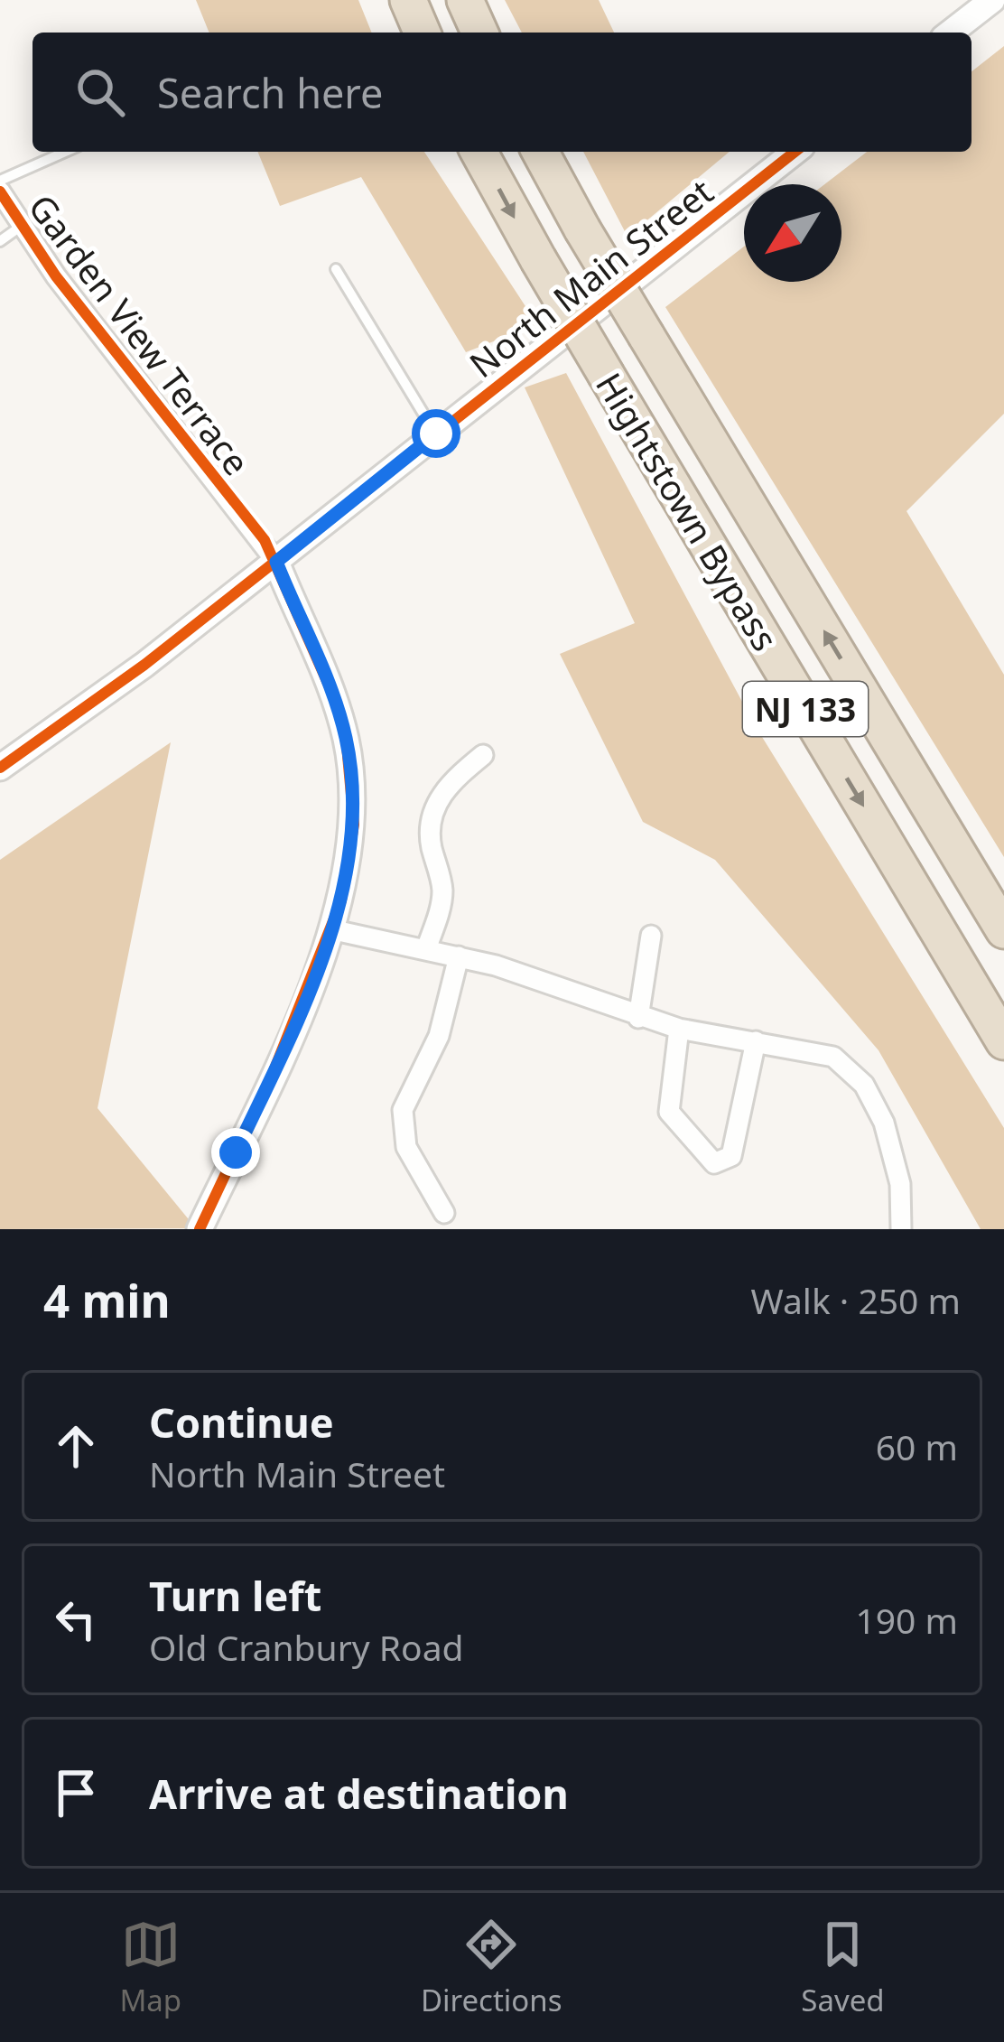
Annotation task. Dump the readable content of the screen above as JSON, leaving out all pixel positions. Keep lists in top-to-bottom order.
{
  "streets": {
    "highway": ["Hightstown Bypass", "NJ 133"],
    "street": ["North Main Street", "Garden View Terrace"]
  },
  "crossings": [
    ["North Main Street", "Garden View Terrace"]
  ],
  "north": "bottom left",
  "page": {
    "search": "Search here",
    "heading": ["4 min", "Walk · 250 m"],
    "list": [
      ["Continue", "North Main Street", "60 m"],
      ["Turn left", "Old Cranbury Road", "190 m"],
      "Arrive at destination"
    ],
    "nav": ["Map", "Directions", "Saved"]
  }
}
